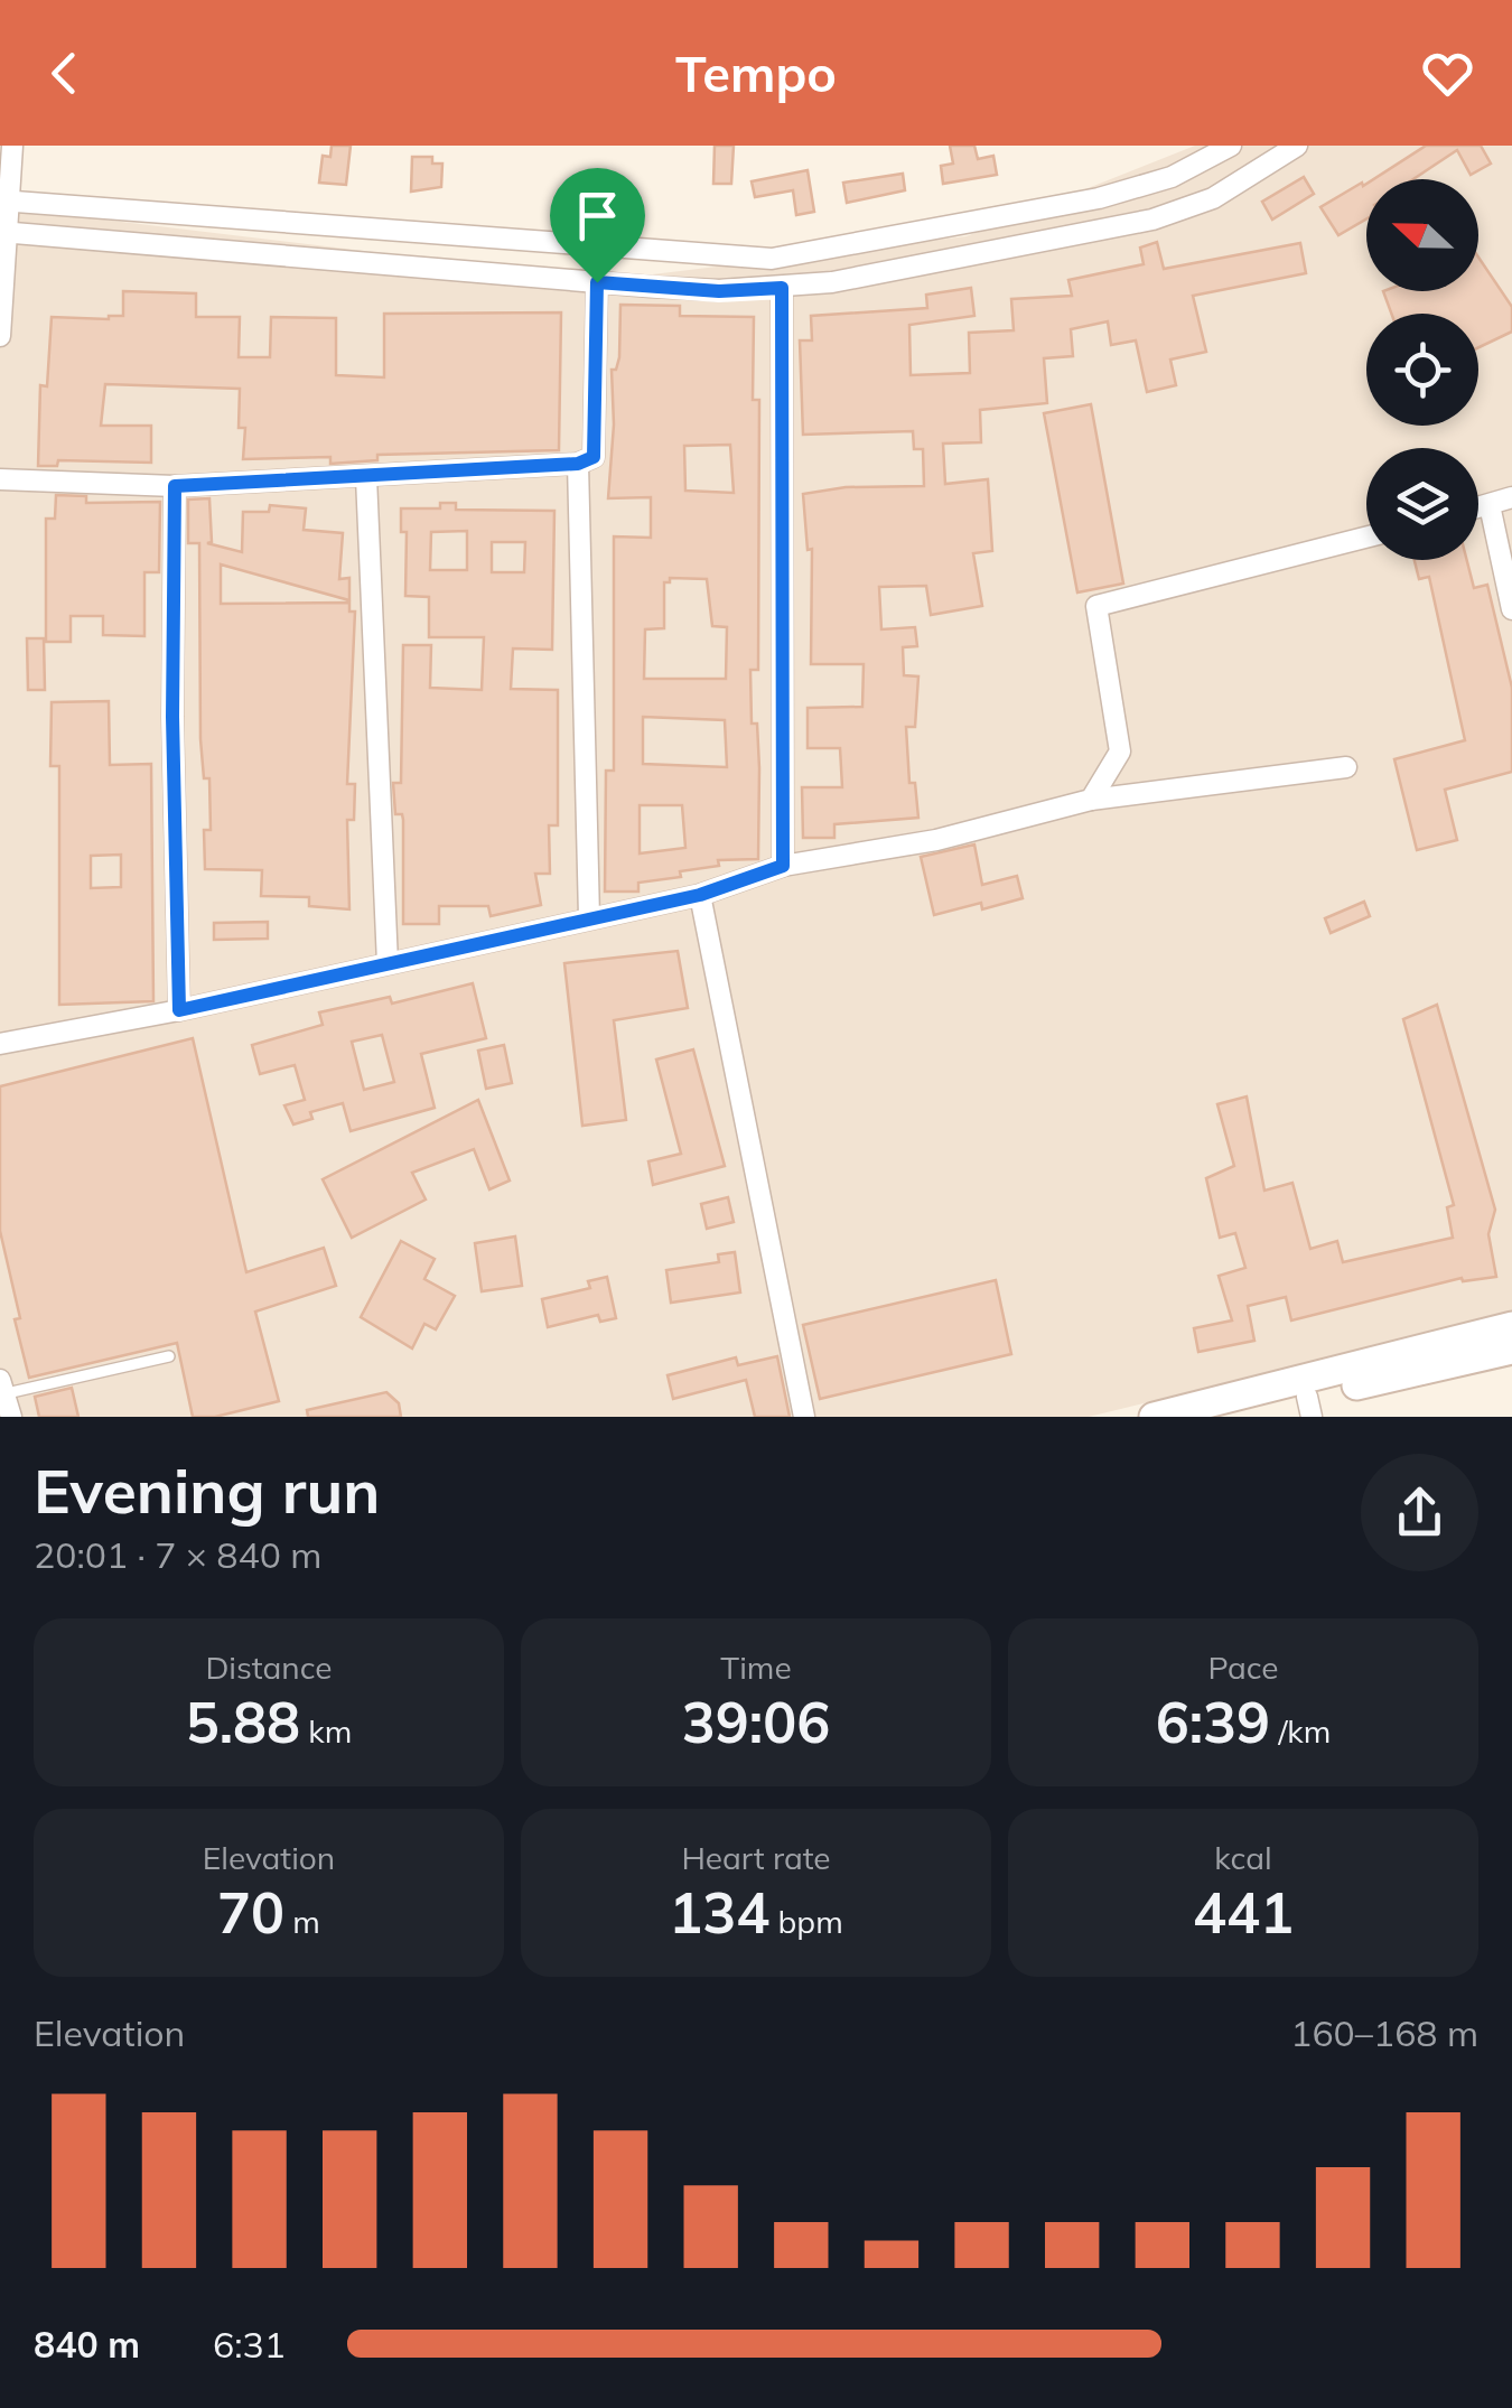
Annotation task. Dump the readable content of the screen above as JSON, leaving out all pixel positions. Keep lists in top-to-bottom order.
{
  "north": "left",
  "page": {
    "header": "Tempo",
    "heading": ["Evening run", "20:01 · 7 × 840 m"],
    "stats": [
      ["Distance", "5.88 km"],
      ["Time", "39:06"],
      ["Pace", "6:39 /km"],
      ["Elevation", "70 m"],
      ["Heart rate", "134 bpm"],
      ["kcal", "441"]
    ],
    "chart": ["Elevation", "160–168 m"],
    "list": [
      {
        "name": "840 m",
        "note": "6:31"
      }
    ]
  }
}
